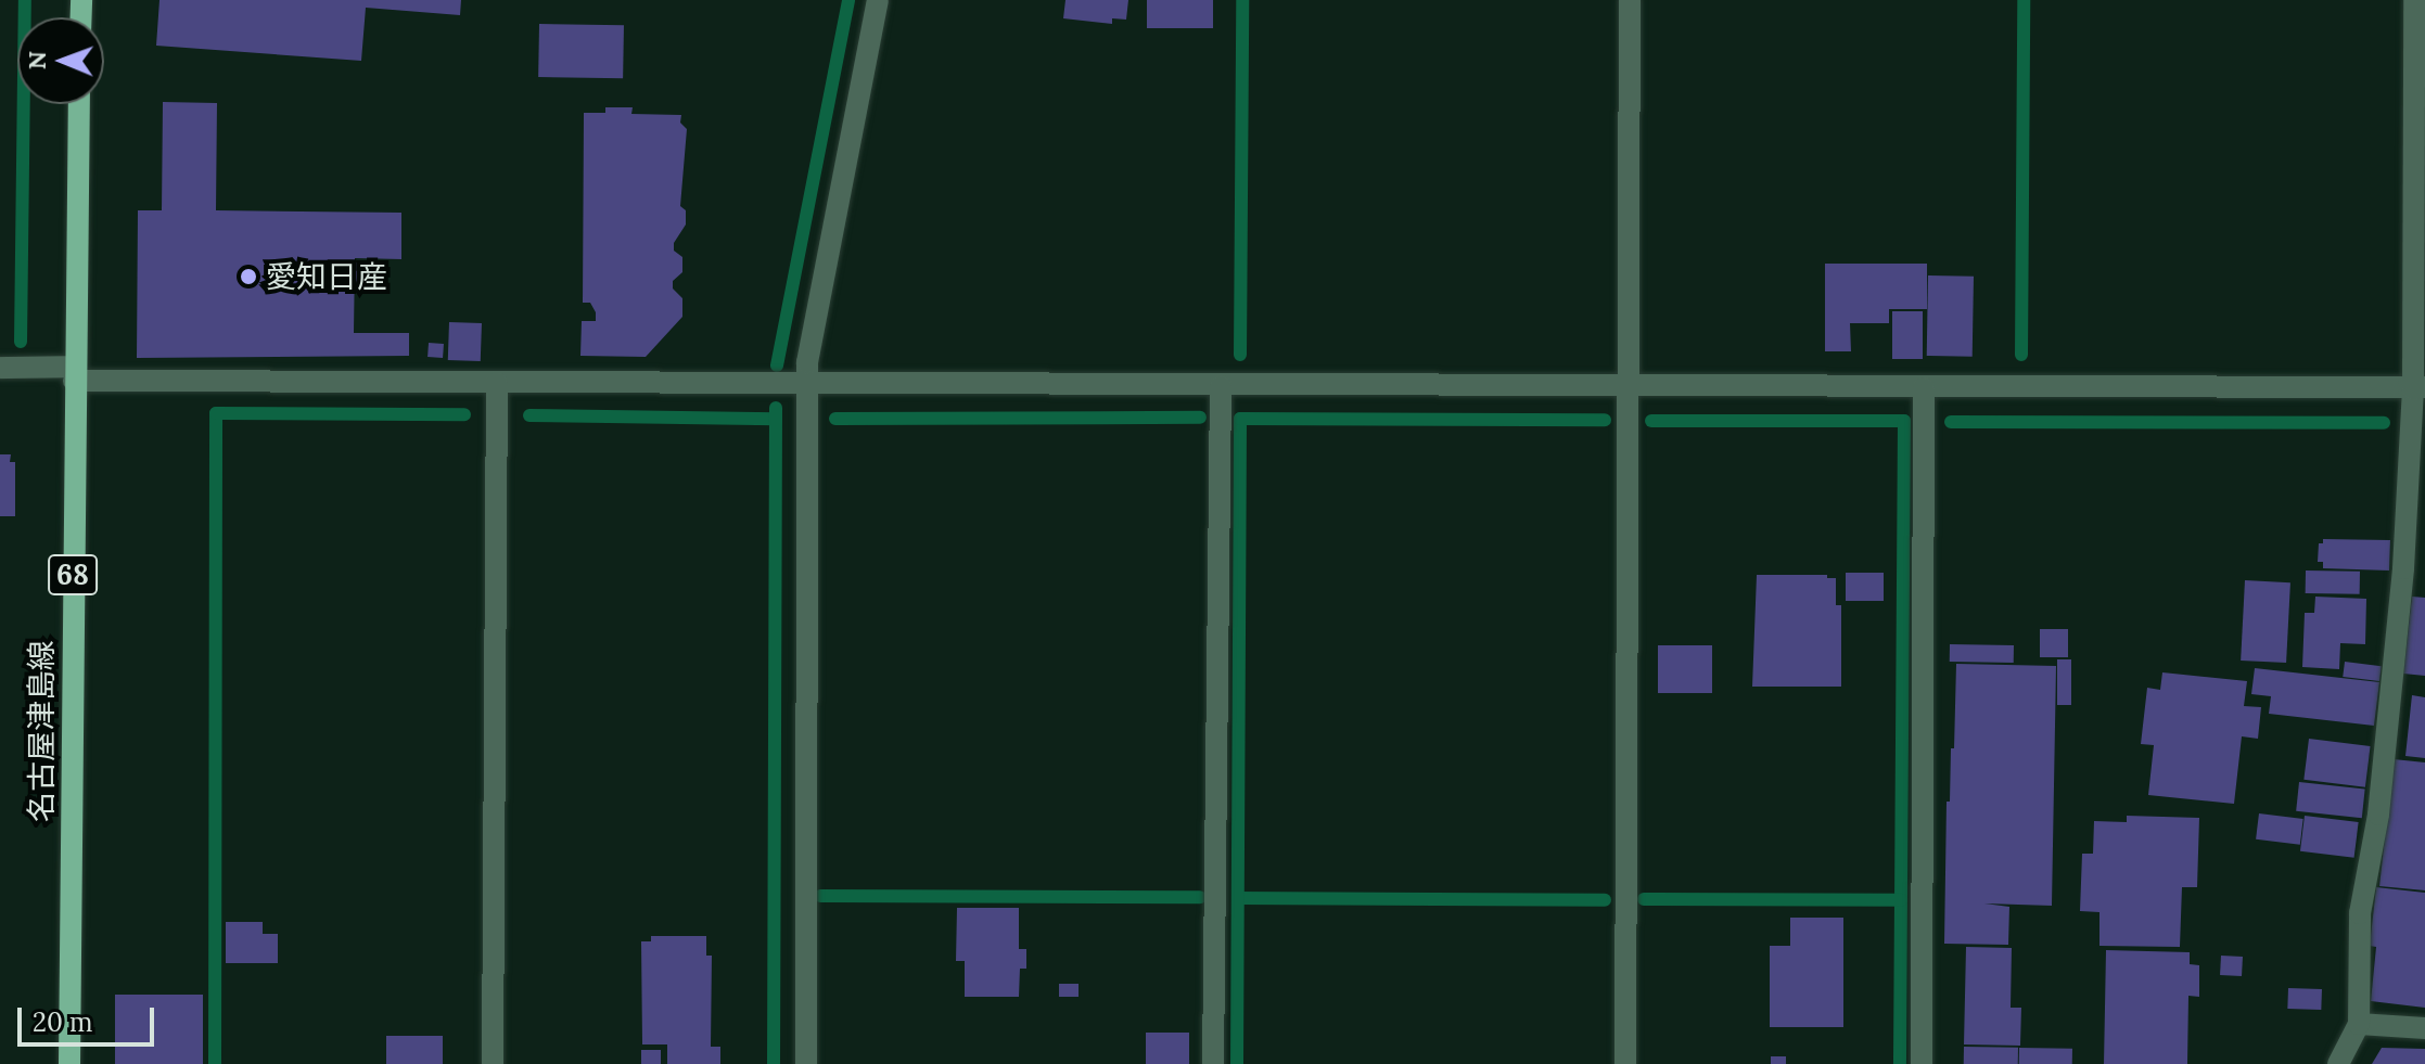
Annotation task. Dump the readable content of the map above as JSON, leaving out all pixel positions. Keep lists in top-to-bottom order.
{
  "streets": {
    "main road": ["68", "名古屋津島線"]
  },
  "places": ["愛知日産"],
  "scale_bar": "20 m",
  "north": "left"
}
